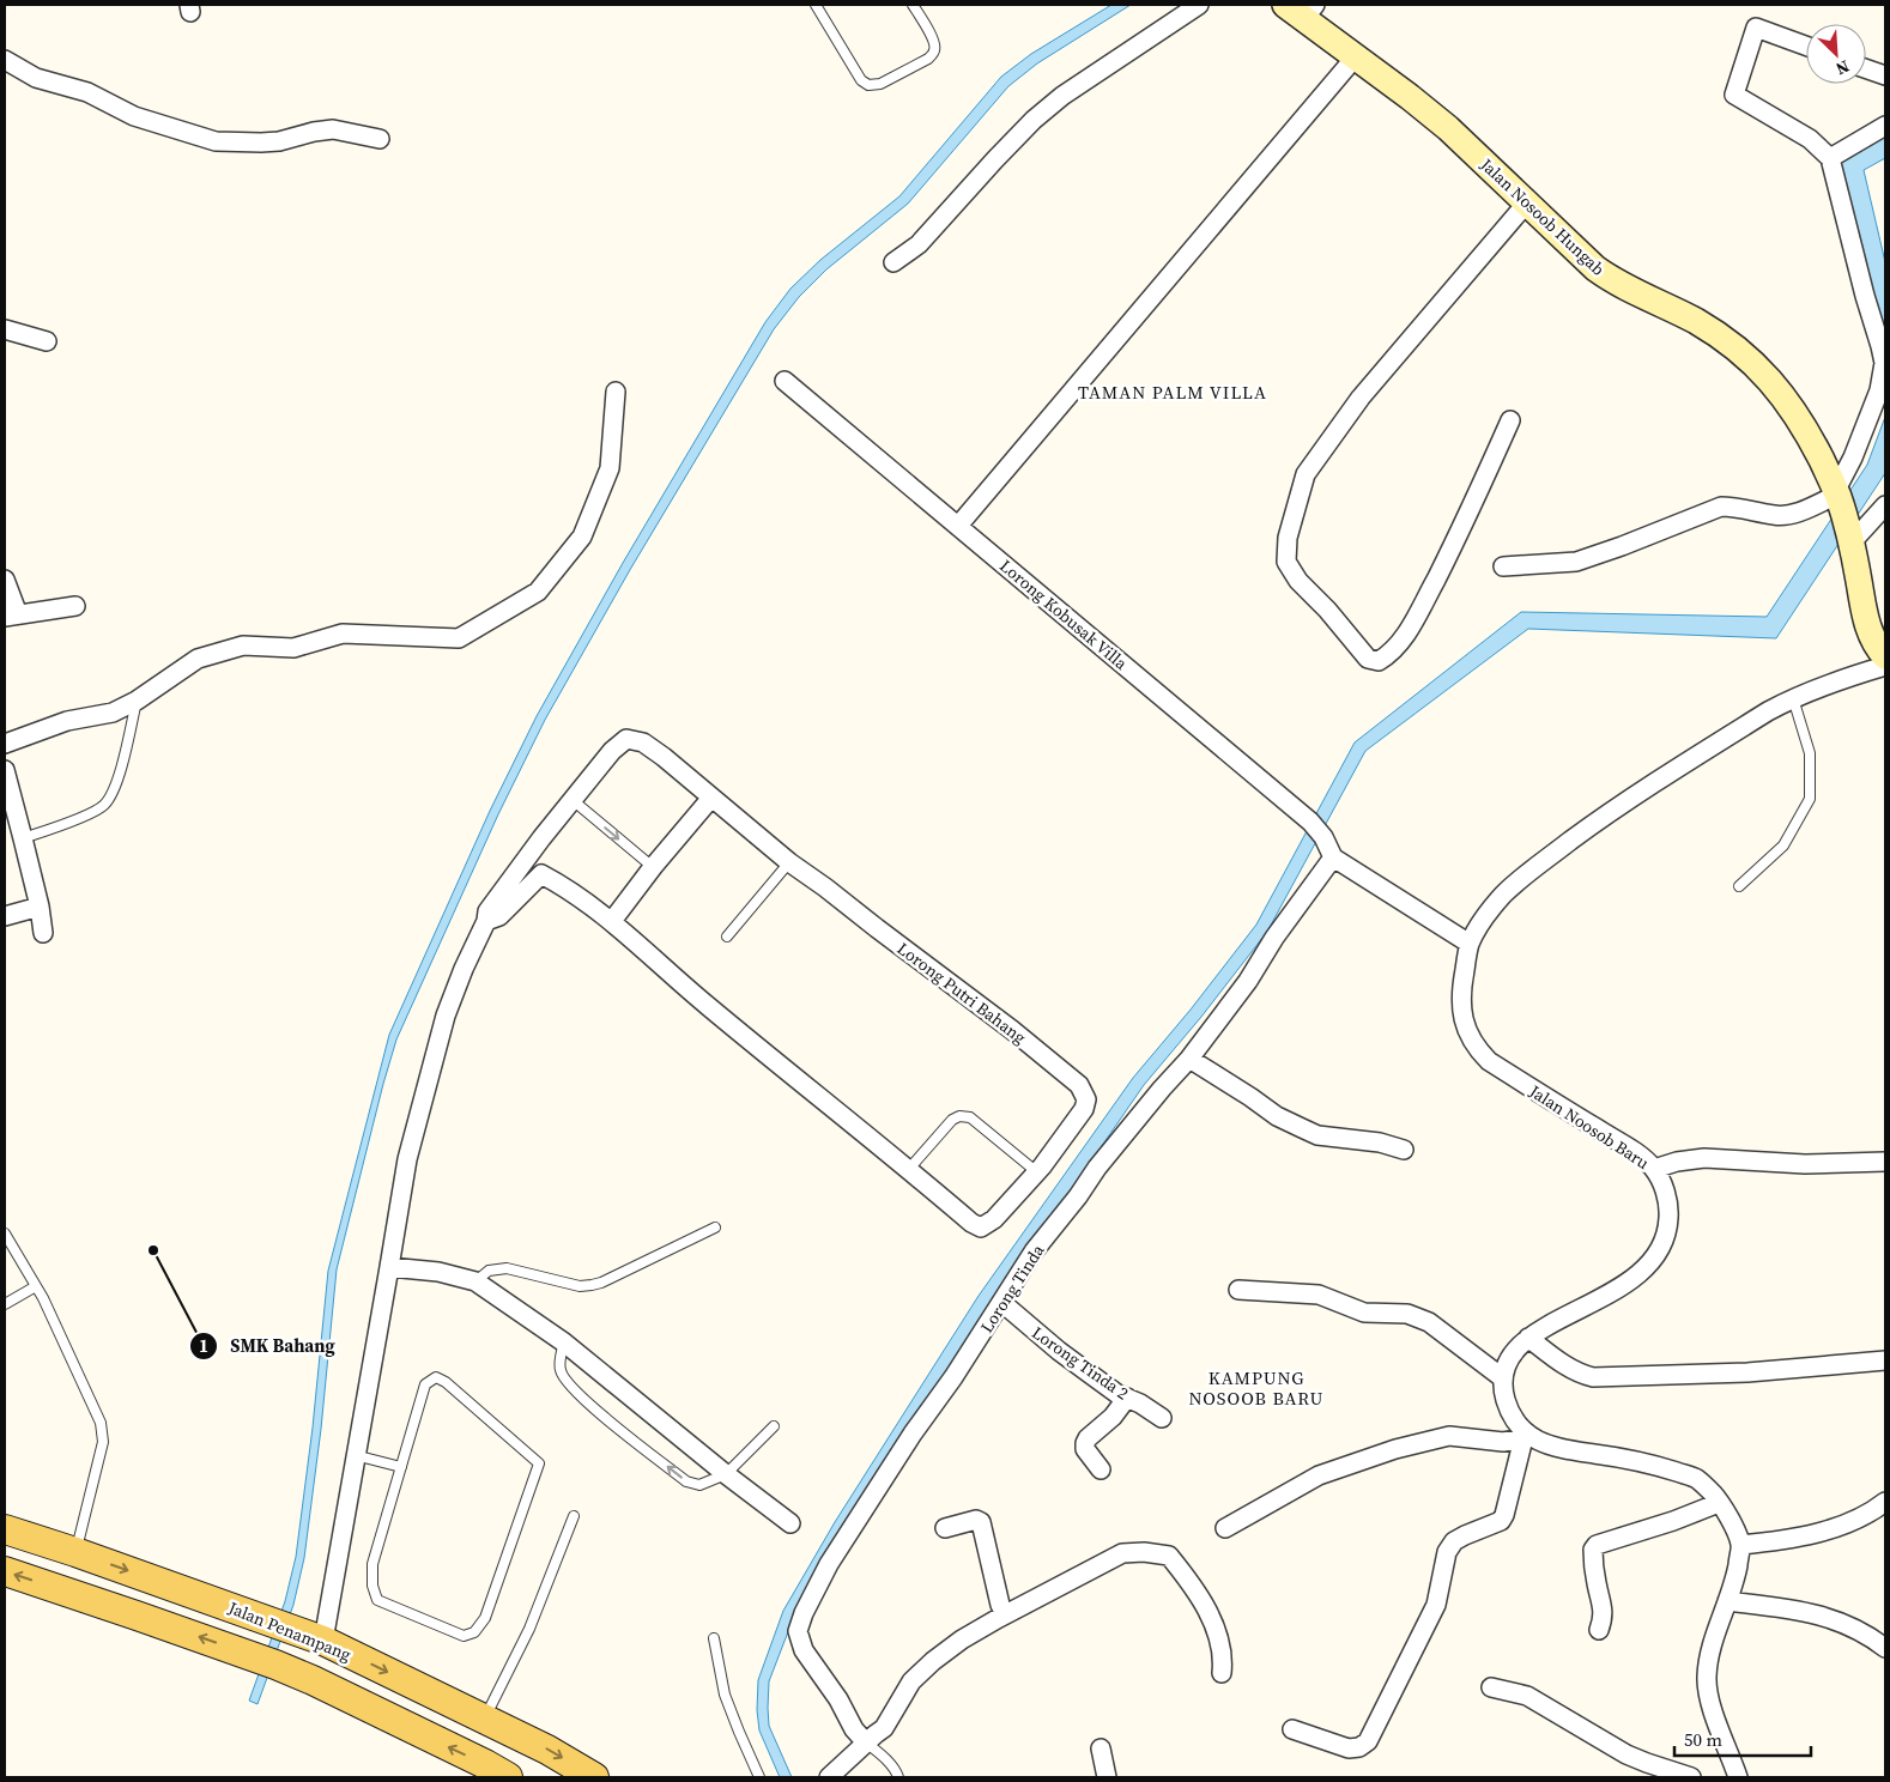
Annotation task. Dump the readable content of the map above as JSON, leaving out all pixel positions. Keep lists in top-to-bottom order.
{
  "streets": {
    "main road": ["Jalan Nosoob Hungab", "Jalan Penampang"],
    "street": [
      "Lorong Kobusak Villa",
      "Lorong Putri Bahang",
      "Jalan Noosob Baru",
      "Lorong Tinda",
      "Lorong Tinda 2"
    ]
  },
  "crossings": [
    ["Lorong Kobusak Villa", "Lorong Tinda"],
    ["Lorong Putri Bahang", "Jalan Penampang"],
    ["Lorong Tinda", "Lorong Tinda 2"]
  ],
  "districts": ["TAMAN PALM VILLA", "KAMPUNG NOSOOB BARU"],
  "places": ["SMK Bahang"],
  "scale_bar": "50 m",
  "north": "bottom right"
}
